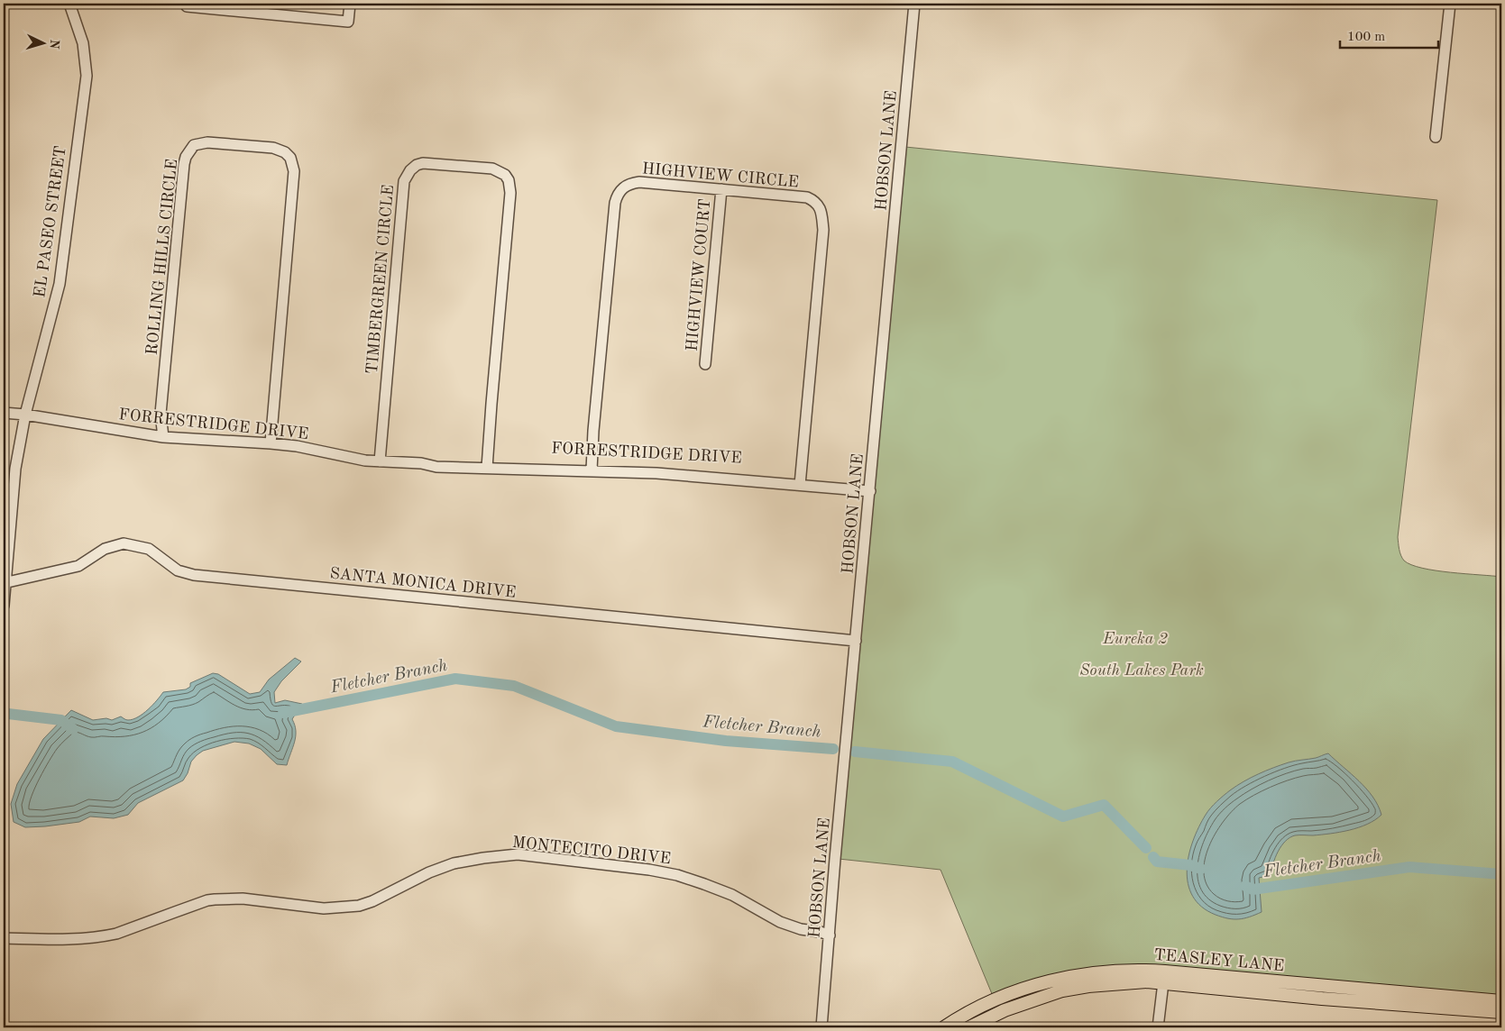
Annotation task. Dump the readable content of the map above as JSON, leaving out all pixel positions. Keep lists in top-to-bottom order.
{
  "streets": {
    "main road": ["TEASLEY LANE"],
    "street": [
      "HOBSON LANE",
      "HIGHVIEW CIRCLE",
      "EL PASEO STREET",
      "ROLLING HILLS CIRCLE",
      "HIGHVIEW COURT",
      "TIMBERGREEN CIRCLE",
      "FORRESTRIDGE DRIVE",
      "SANTA MONICA DRIVE",
      "MONTECITO DRIVE"
    ]
  },
  "crossings": [
    ["HOBSON LANE", "FORRESTRIDGE DRIVE"],
    ["HOBSON LANE", "SANTA MONICA DRIVE"],
    ["HOBSON LANE", "MONTECITO DRIVE"],
    ["HIGHVIEW CIRCLE", "HIGHVIEW COURT"],
    ["HIGHVIEW CIRCLE", "FORRESTRIDGE DRIVE"],
    ["EL PASEO STREET", "FORRESTRIDGE DRIVE"],
    ["EL PASEO STREET", "SANTA MONICA DRIVE"],
    ["ROLLING HILLS CIRCLE", "FORRESTRIDGE DRIVE"],
    ["TIMBERGREEN CIRCLE", "FORRESTRIDGE DRIVE"]
  ],
  "water": ["Fletcher Branch"],
  "parks": ["Eureka 2", "South Lakes Park"],
  "scale_bar": "100 m",
  "north": "right"
}
